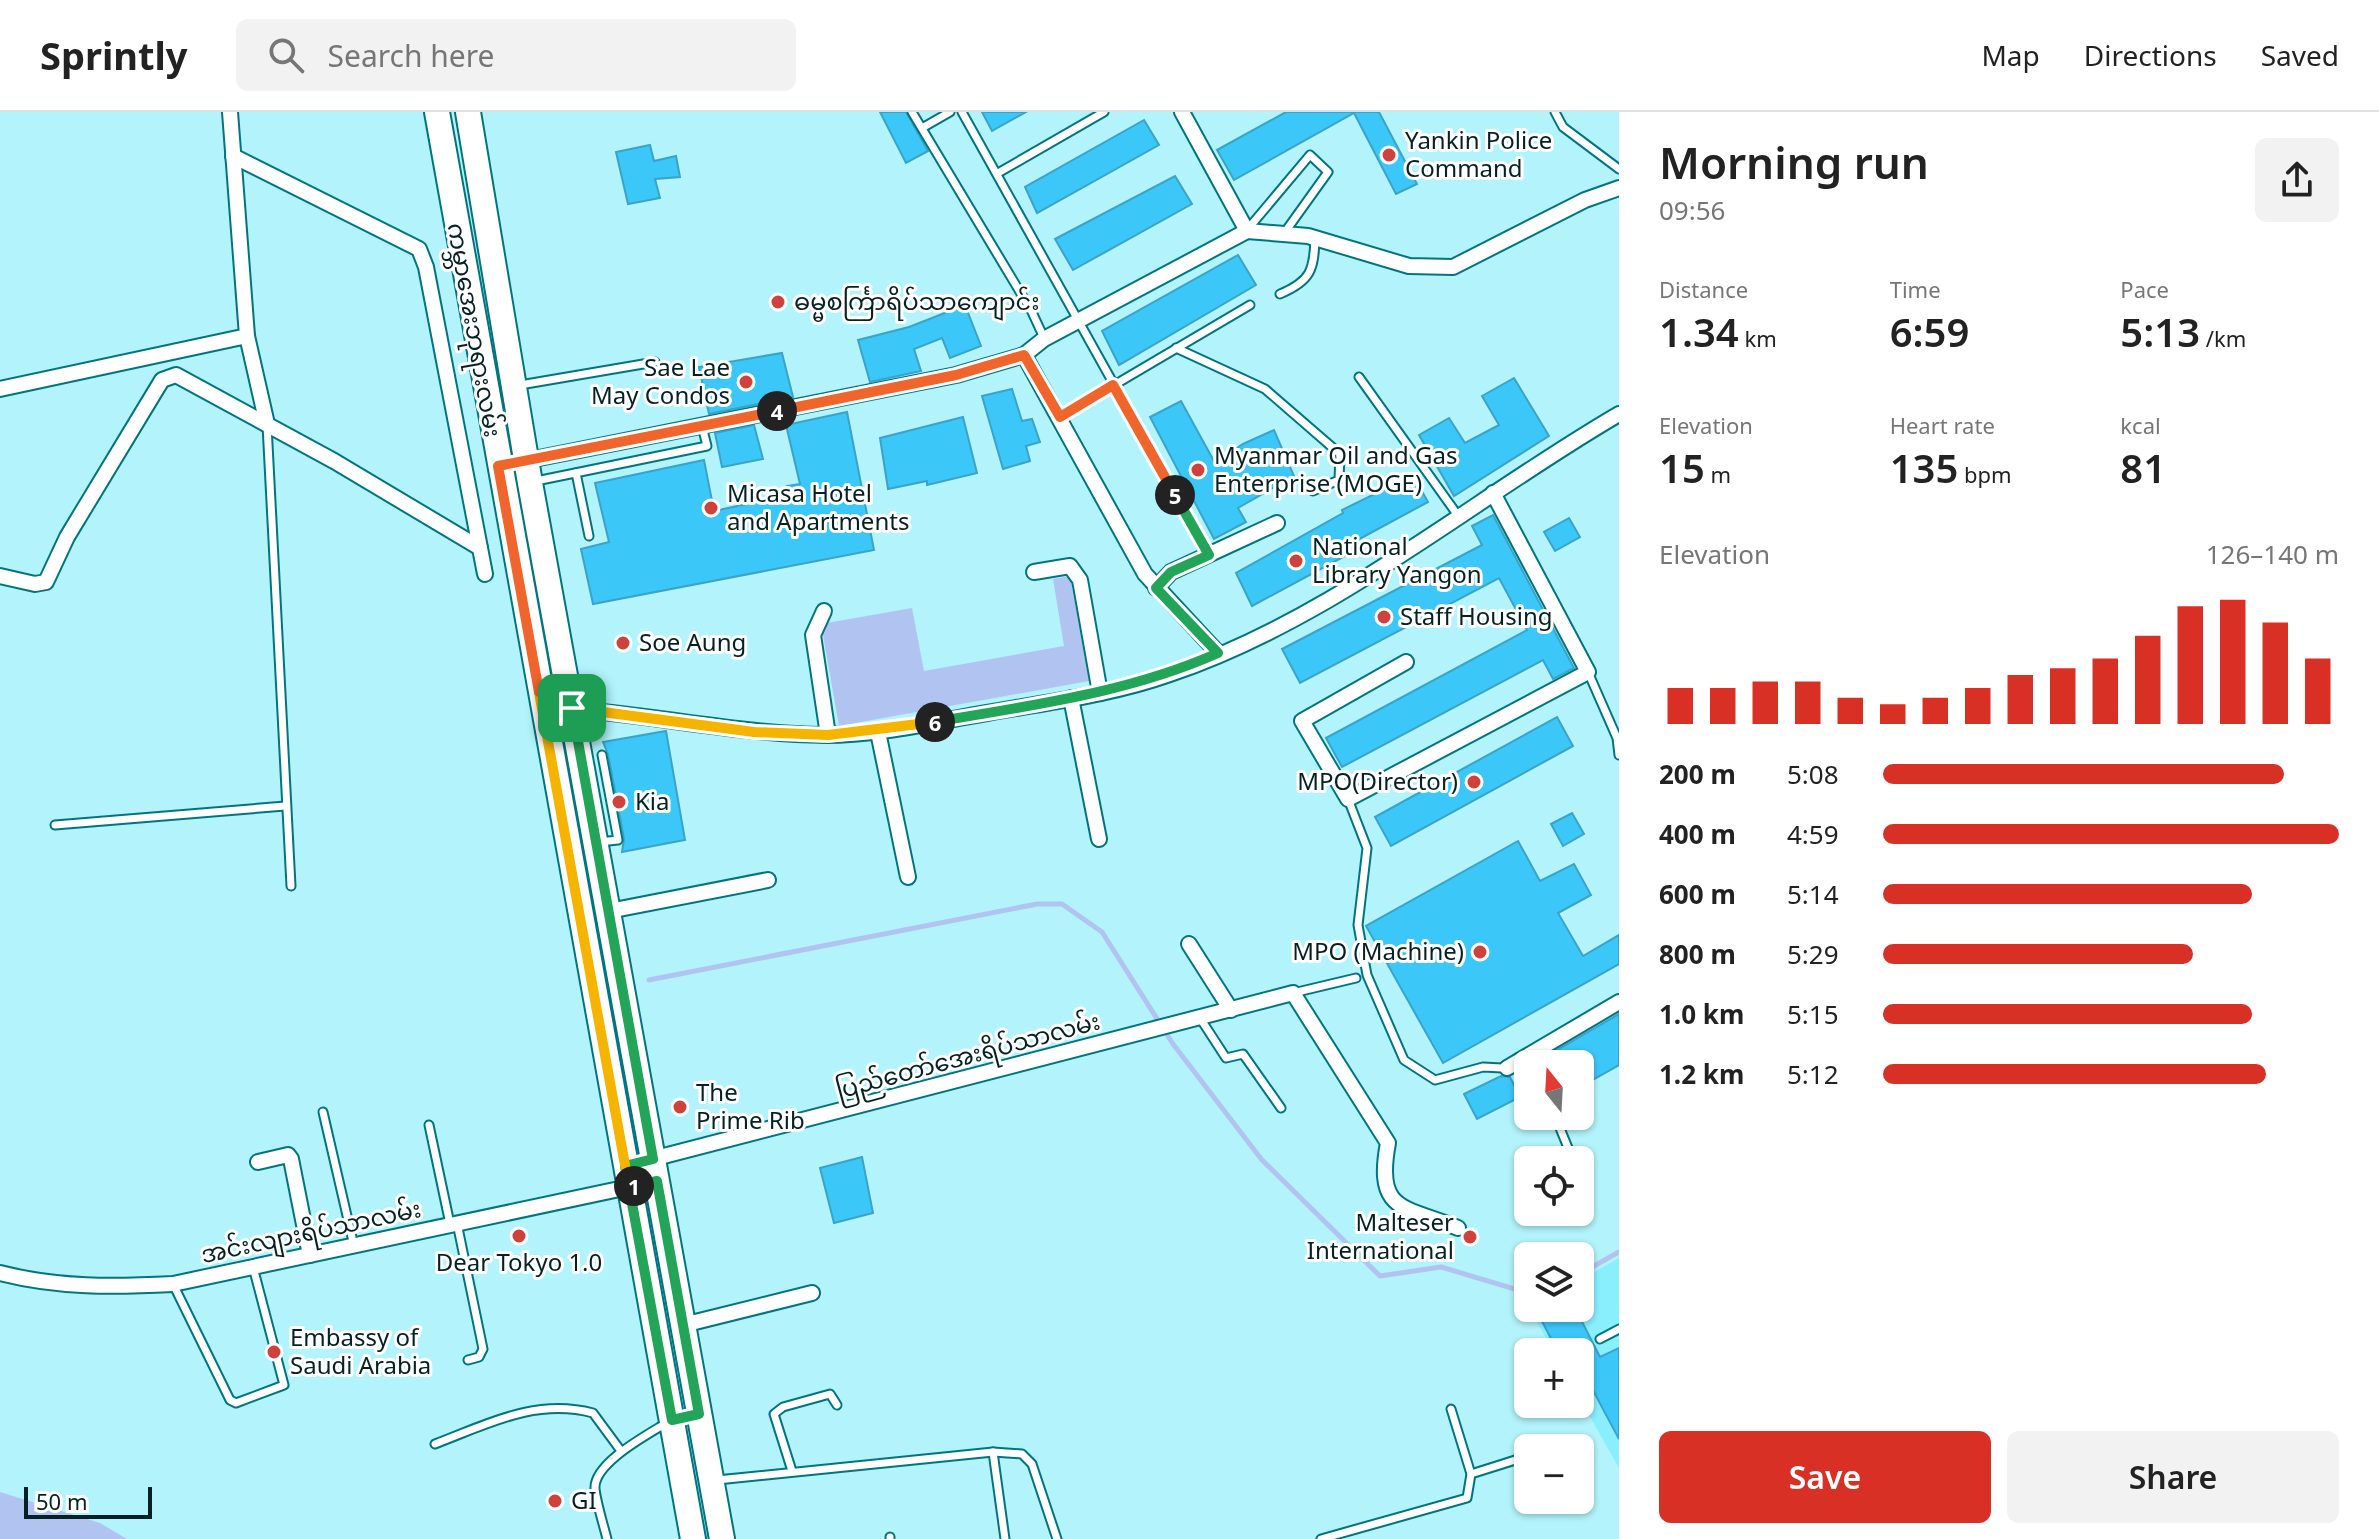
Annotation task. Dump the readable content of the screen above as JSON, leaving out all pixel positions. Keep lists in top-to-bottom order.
{
  "streets": {
    "main road": ["ကမ္ဘာအေးဘုရားလမ်း"],
    "street": ["ပြည်တော်အေးရိပ်သာလမ်း", "အင်းလျားရိပ်သာလမ်း"]
  },
  "crossings": [
    ["ကမ္ဘာအေးဘုရားလမ်း", "ပြည်တော်အေးရိပ်သာလမ်း"],
    ["ကမ္ဘာအေးဘုရားလမ်း", "အင်းလျားရိပ်သာလမ်း"]
  ],
  "places": [
    "Yankin Police Command",
    "ဓမ္မစင်္ကြာရိပ်သာကျောင်း",
    "Sae Lae May Condos",
    "Myanmar Oil and Gas Enterprise (MOGE)",
    "Micasa Hotel and Apartments",
    "National Library Yangon",
    "Staff Housing",
    "Soe Aung",
    "MPO(Director)",
    "Kia",
    "MPO (Machine)",
    "The Prime Rib",
    "Dear Tokyo 1.0",
    "Malteser International",
    "Embassy of Saudi Arabia",
    "GI"
  ],
  "scale_bar": "50 m",
  "north": "top",
  "page": {
    "header": "Sprintly",
    "search": "Search here",
    "nav": ["Map", "Directions", "Saved"],
    "heading": ["Morning run", "09:56"],
    "stats": [
      ["Distance", "1.34 km"],
      ["Time", "6:59"],
      ["Pace", "5:13 /km"],
      ["Elevation", "15 m"],
      ["Heart rate", "135 bpm"],
      ["kcal", "81"]
    ],
    "pins": [
      "4",
      "5",
      "6",
      "1"
    ],
    "chart": ["Elevation", "126–140 m"],
    "list": [
      {
        "name": "200 m",
        "note": "5:08"
      },
      {
        "name": "400 m",
        "note": "4:59"
      },
      {
        "name": "600 m",
        "note": "5:14"
      },
      {
        "name": "800 m",
        "note": "5:29"
      },
      {
        "name": "1.0 km",
        "note": "5:15"
      },
      {
        "name": "1.2 km",
        "note": "5:12"
      }
    ],
    "map_buttons": ["+", "−"],
    "buttons": ["Save", "Share"],
    "scale": "50 m"
  }
}
